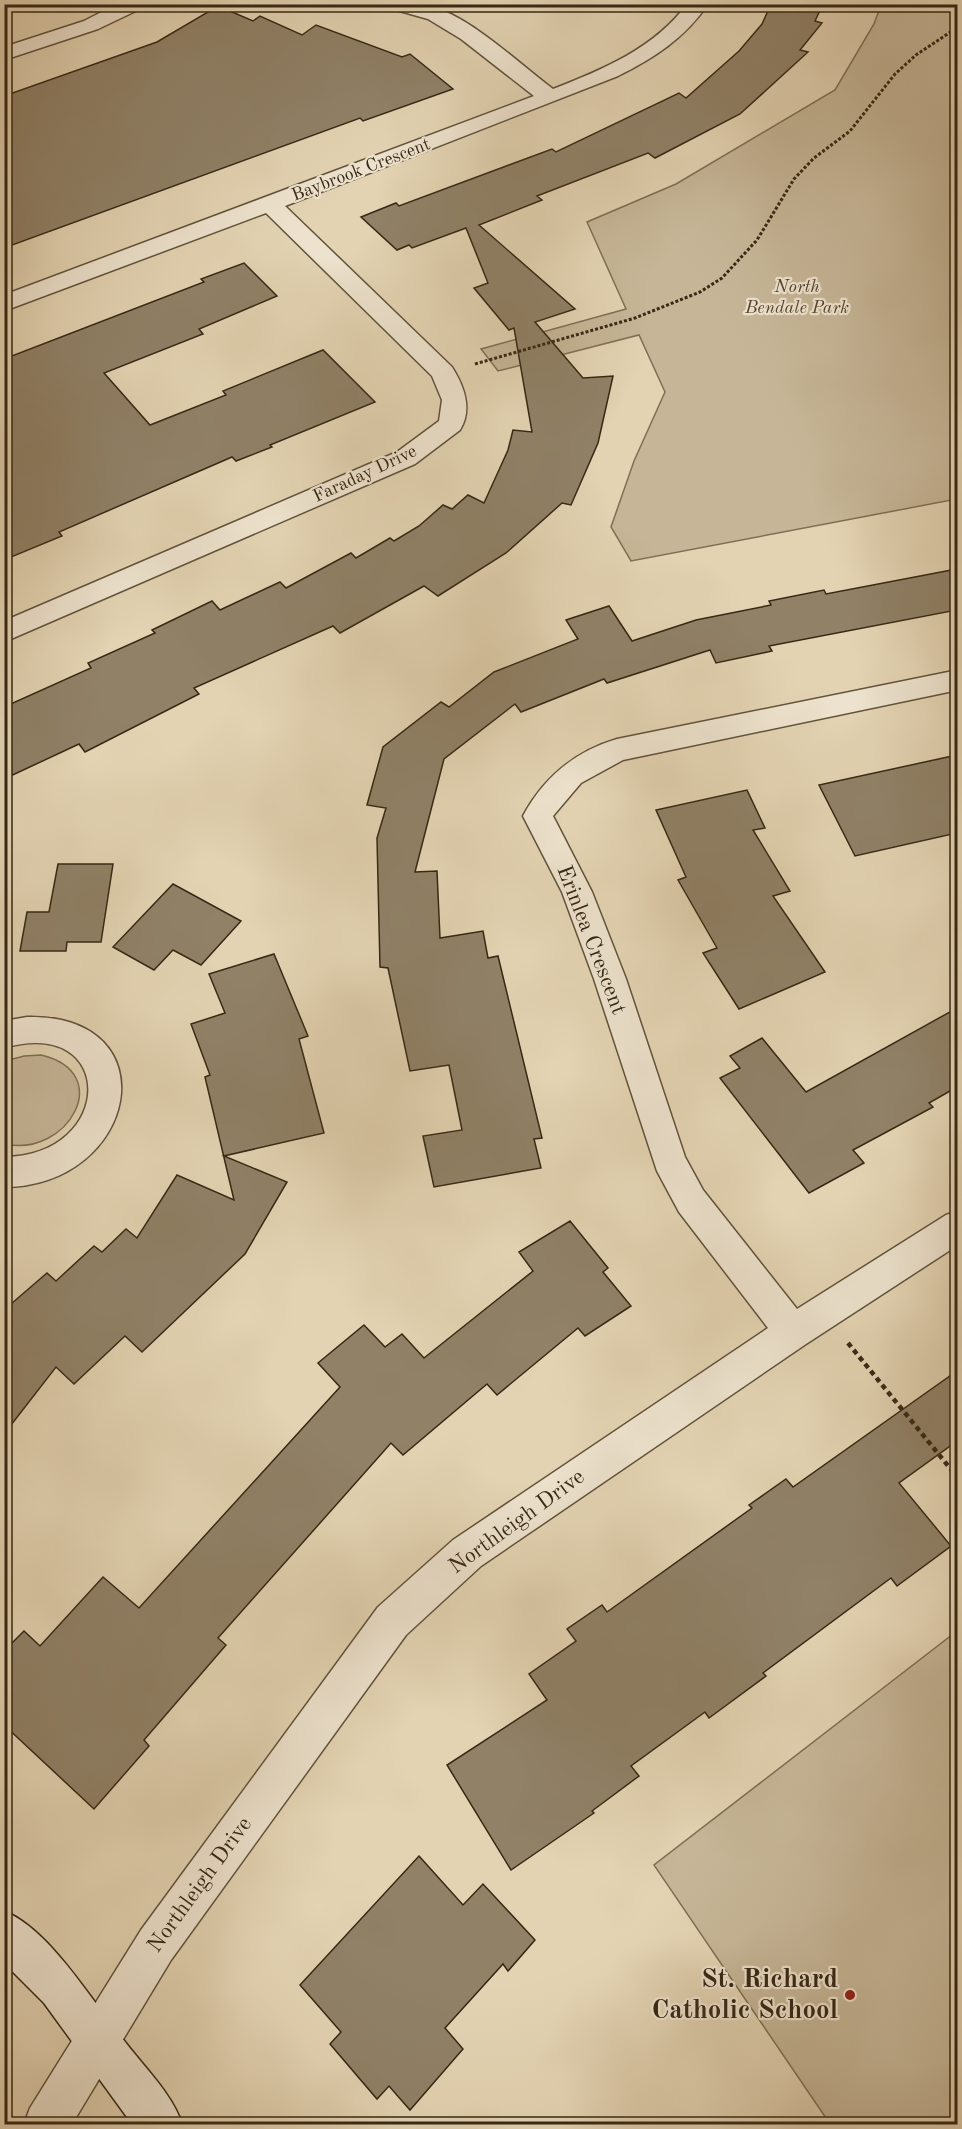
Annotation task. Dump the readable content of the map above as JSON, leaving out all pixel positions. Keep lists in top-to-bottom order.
{
  "streets": {
    "street": [
      "Baybrook Crescent",
      "Faraday Drive",
      "Erinlea Crescent",
      "Northleigh Drive"
    ]
  },
  "crossings": [
    ["Baybrook Crescent", "Faraday Drive"],
    ["Erinlea Crescent", "Northleigh Drive"]
  ],
  "parks": ["North Bendale Park"],
  "places": ["St. Richard Catholic School"]
}
